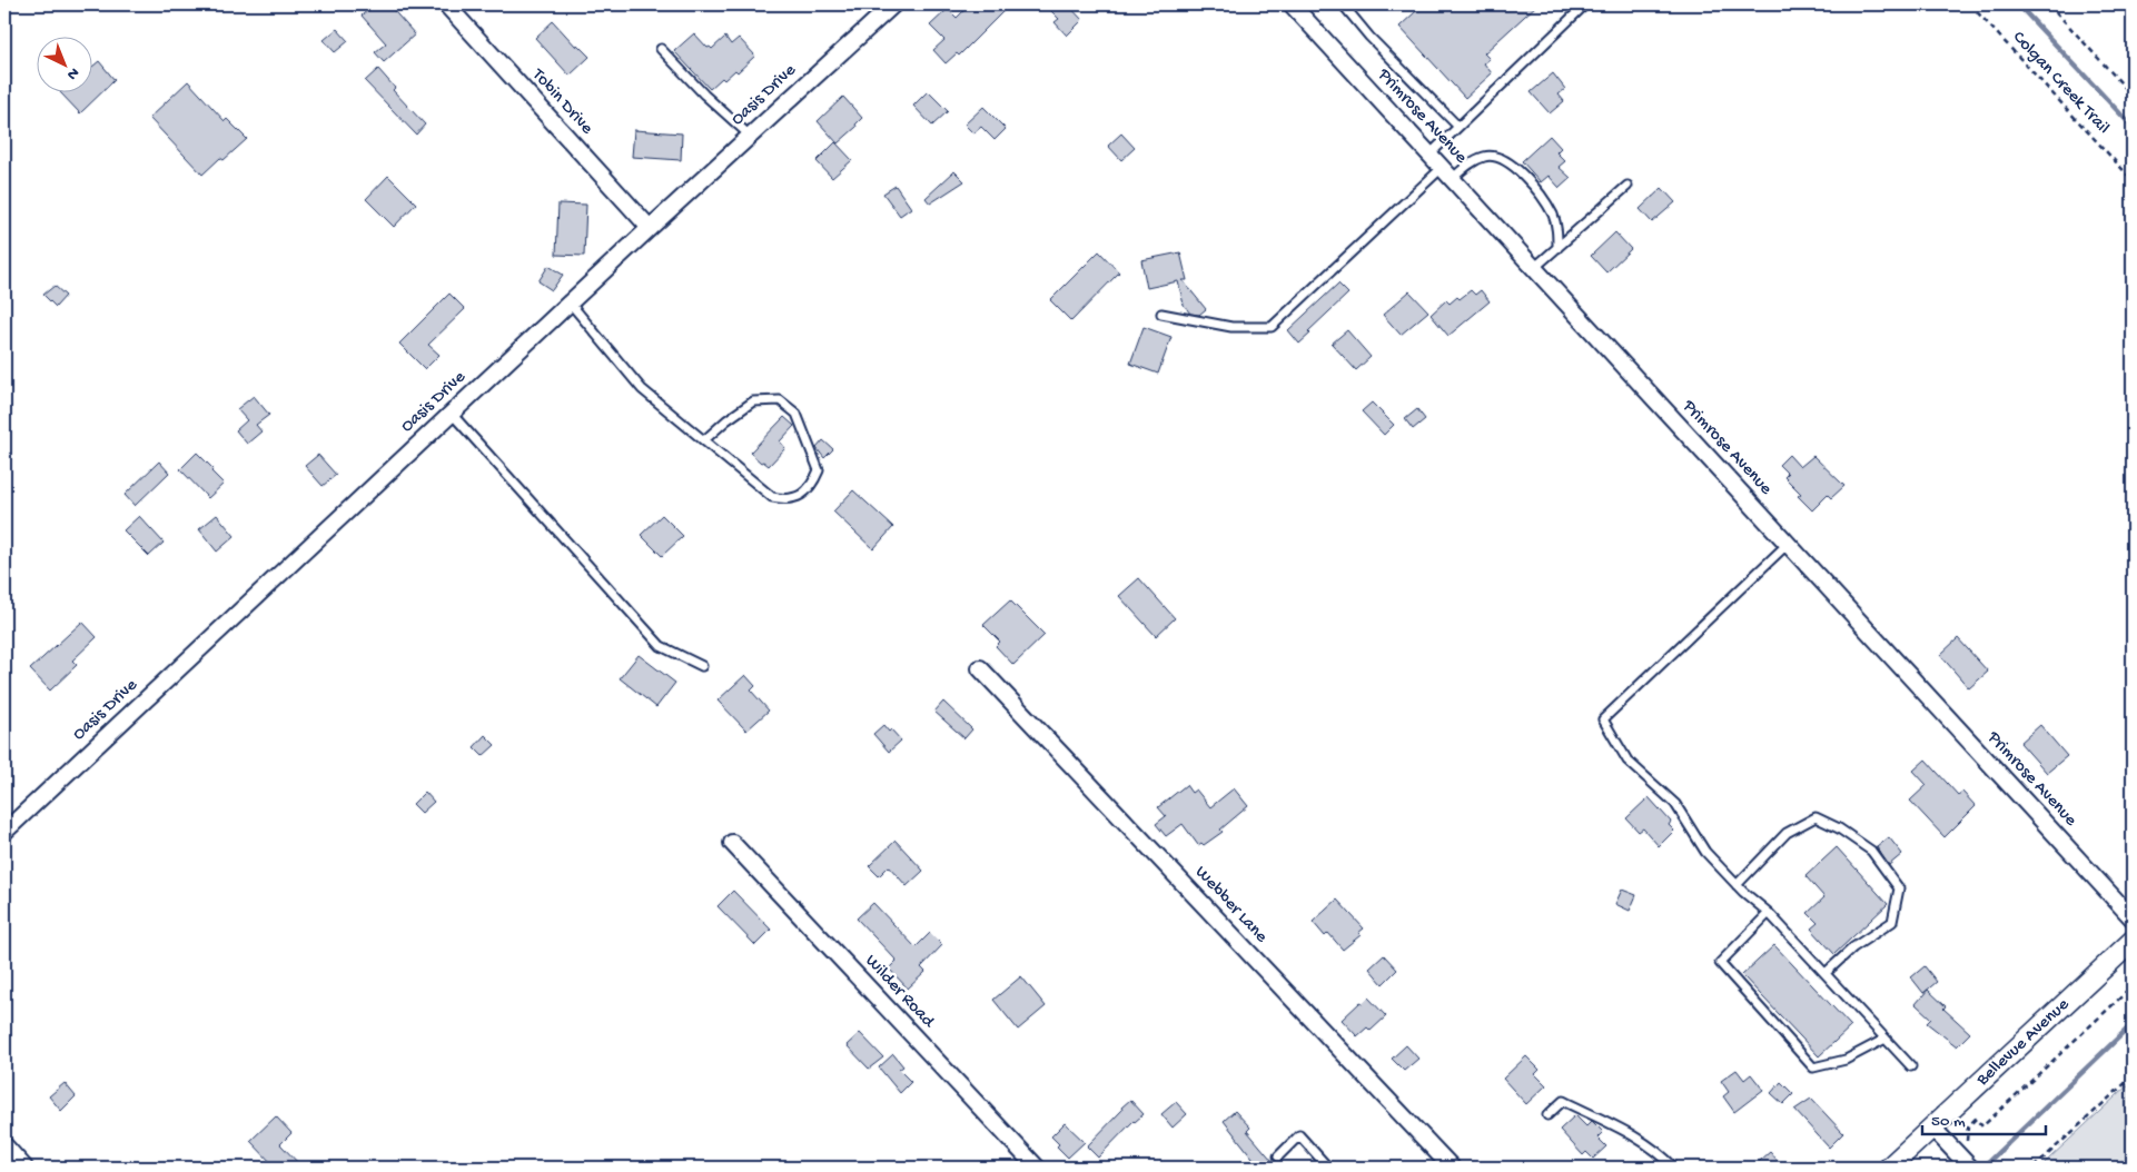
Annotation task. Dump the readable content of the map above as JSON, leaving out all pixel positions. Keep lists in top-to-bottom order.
{
  "streets": {
    "street": [
      "Oasis Drive",
      "Tobin Drive",
      "Primrose Avenue",
      "Webber Lane",
      "Wilder Road",
      "Bellevue Avenue"
    ],
    "path": ["Colgan Creek Trail"]
  },
  "crossings": [
    ["Oasis Drive", "Tobin Drive"]
  ],
  "scale_bar": "50 m",
  "north": "bottom right"
}
